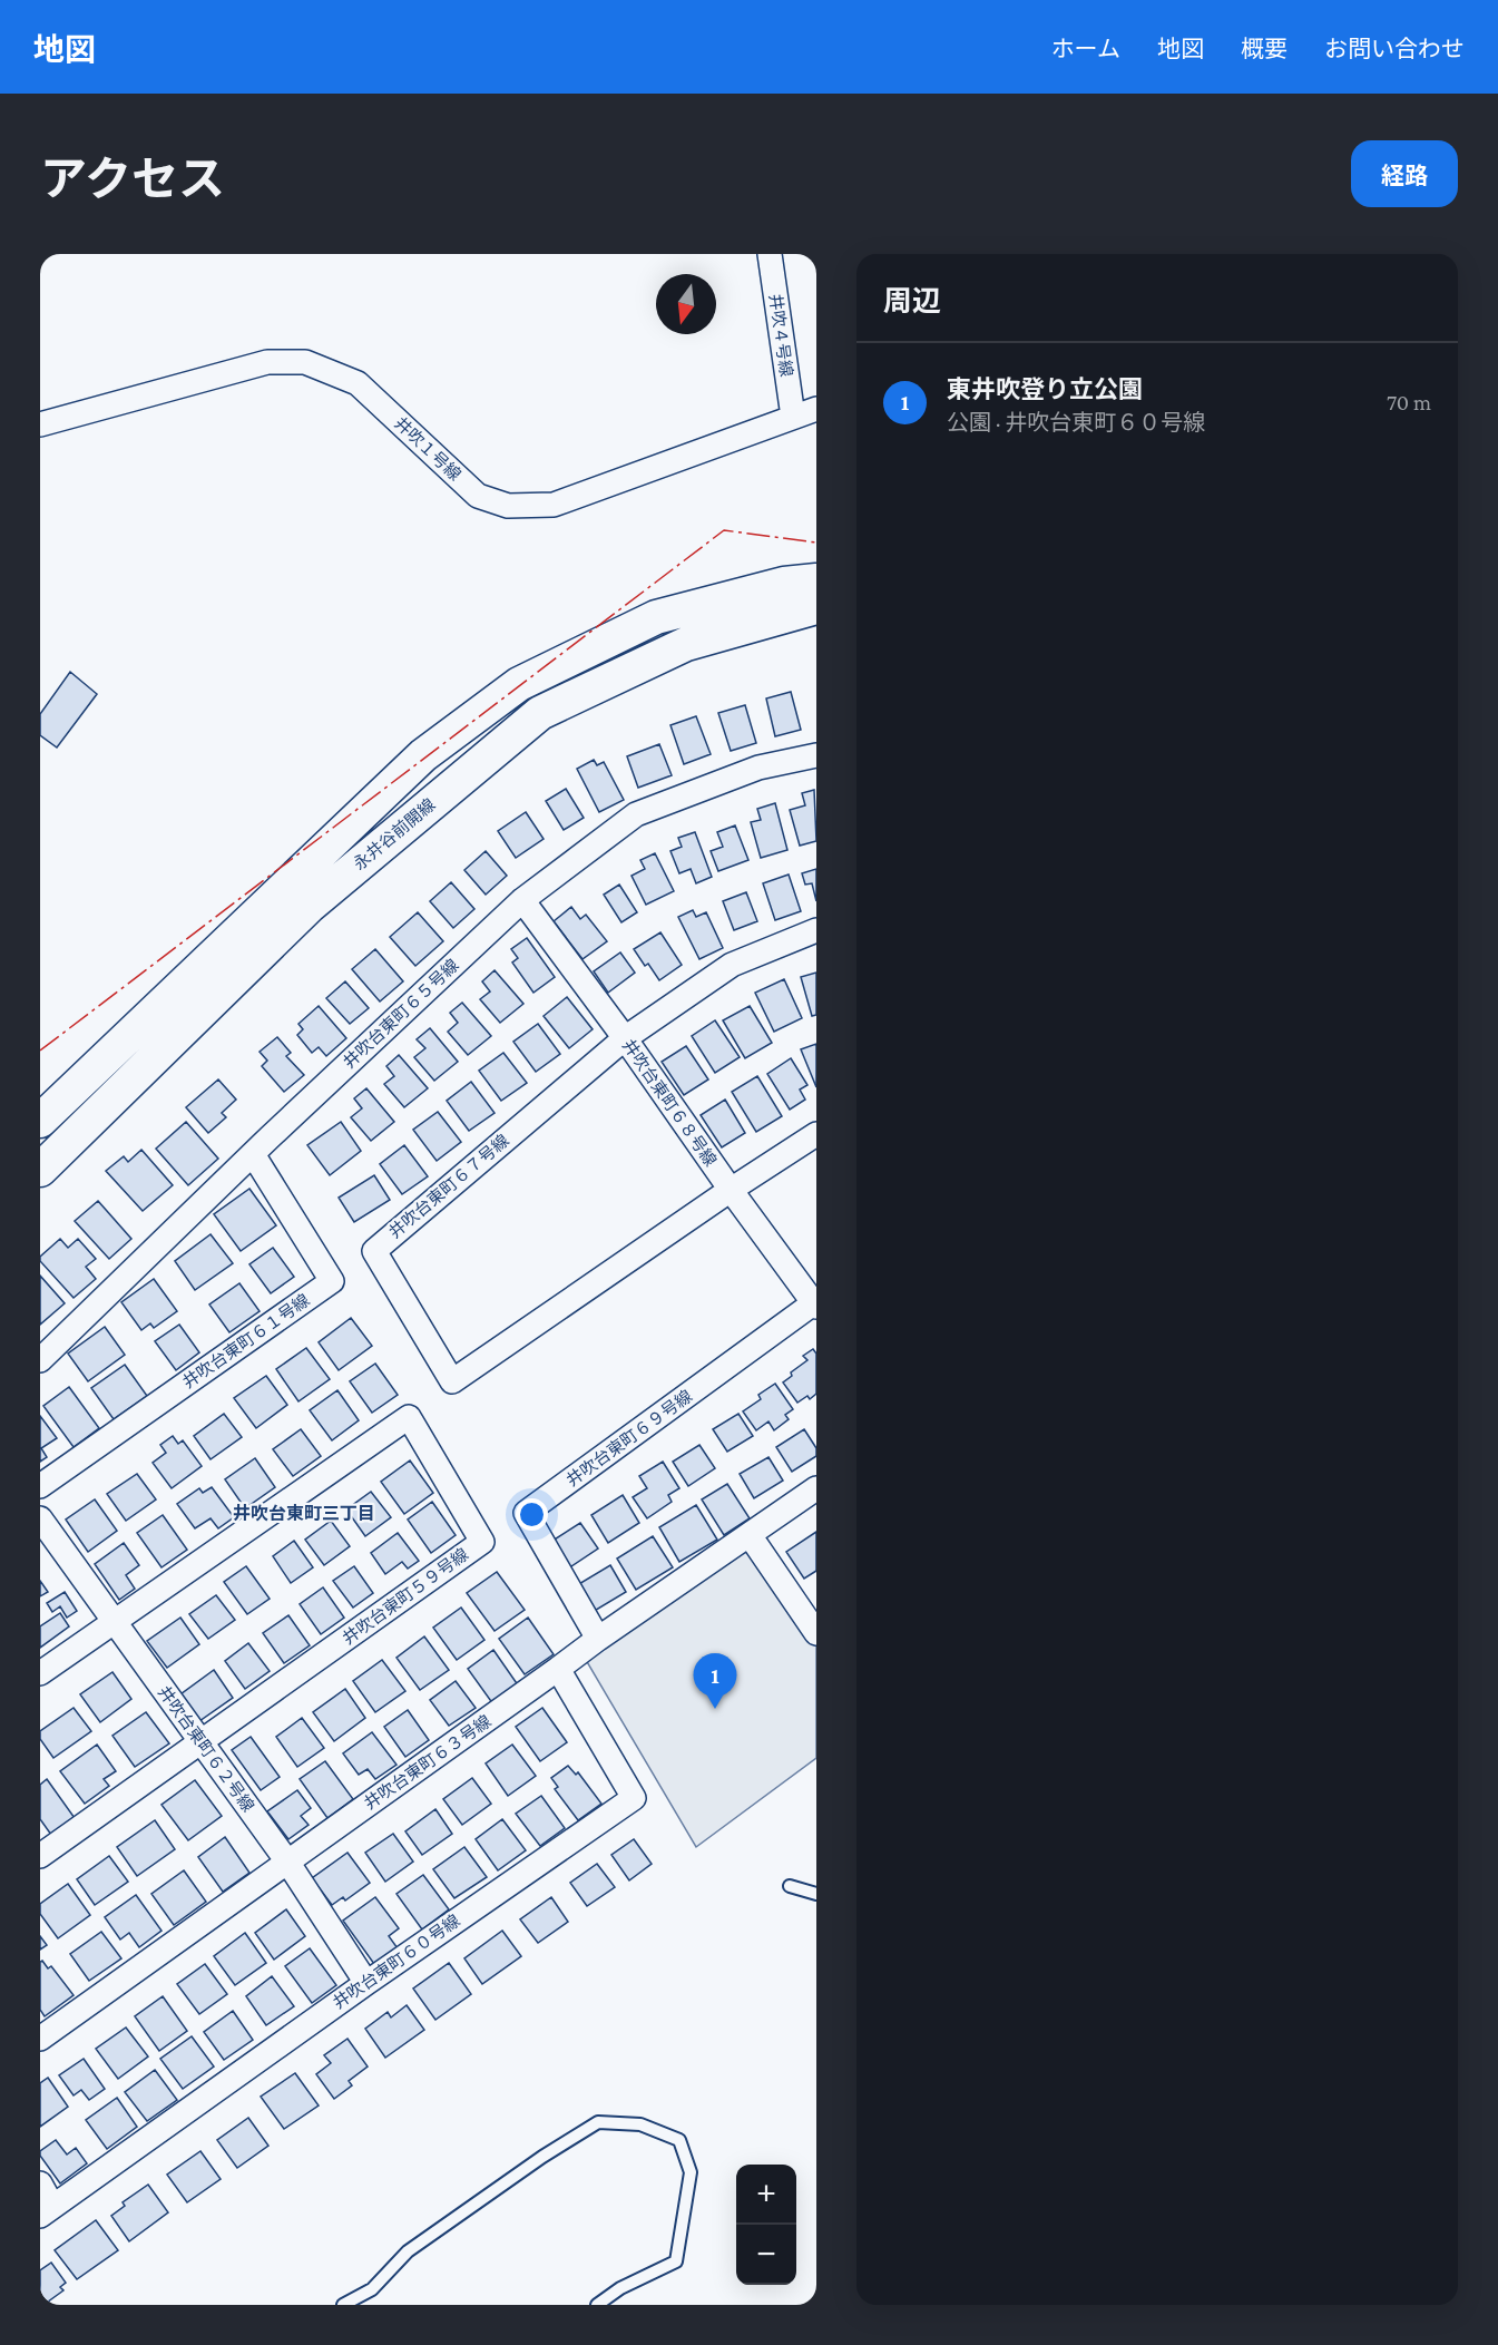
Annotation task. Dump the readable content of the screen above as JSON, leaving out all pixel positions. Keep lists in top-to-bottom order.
{
  "streets": {
    "street": [
      "井吹４号線",
      "井吹１号線",
      "永井谷前開線",
      "井吹台東町６５号線",
      "井吹台東町６８号線",
      "井吹台東町６７号線",
      "井吹台東町６１号線",
      "井吹台東町６９号線",
      "井吹台東町５９号線",
      "井吹台東町６２号線",
      "井吹台東町６３号線",
      "井吹台東町６０号線"
    ]
  },
  "crossings": [
    ["井吹４号線", "井吹１号線"],
    ["井吹台東町６５号線", "井吹台東町６８号線"],
    ["井吹台東町６５号線", "井吹台東町６１号線"],
    ["井吹台東町６８号線", "井吹台東町６７号線"],
    ["井吹台東町６８号線", "井吹台東町６９号線"],
    ["井吹台東町６９号線", "井吹台東町６３号線"],
    ["井吹台東町５９号線", "井吹台東町６２号線"],
    ["井吹台東町６２号線", "井吹台東町６３号線"],
    ["井吹台東町６２号線", "井吹台東町６０号線"],
    ["井吹台東町６３号線", "井吹台東町６０号線"]
  ],
  "districts": ["井吹台東町三丁目"],
  "north": "bottom",
  "page": {
    "header": "地図",
    "nav": [
      "ホーム",
      "地図",
      "概要",
      "お問い合わせ"
    ],
    "title": "アクセス",
    "buttons": "経路",
    "heading": "周辺",
    "list": [
      {
        "mark": "1",
        "name": "東井吹登り立公園",
        "note": "公園 · 井吹台東町６０号線",
        "value": "70 m"
      }
    ],
    "pins": "1",
    "map_buttons": ["+", "−"]
  }
}
